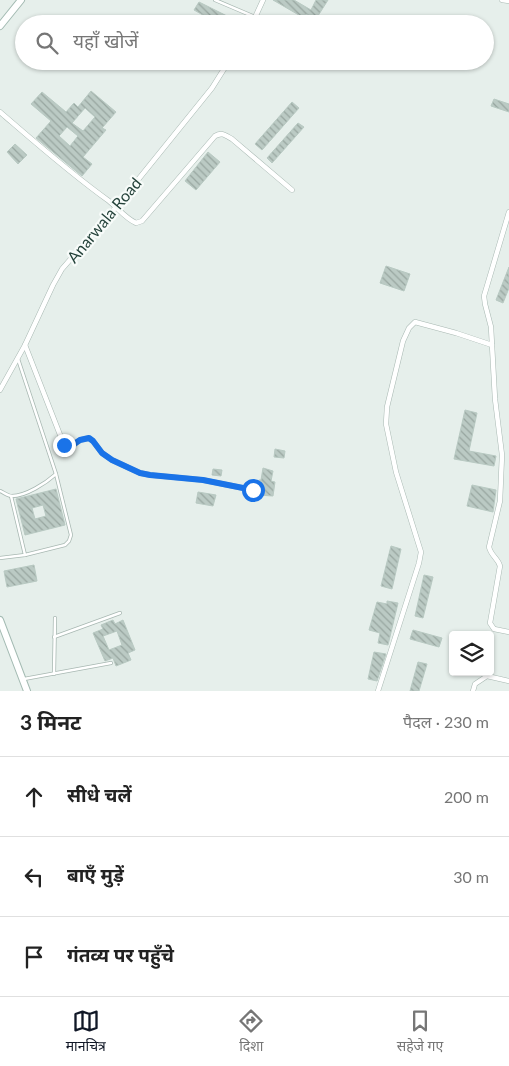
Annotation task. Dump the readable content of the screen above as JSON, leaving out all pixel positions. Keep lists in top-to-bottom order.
{
  "streets": {
    "street": ["Anarwala Road"]
  },
  "page": {
    "search": "यहाँ खोजें",
    "heading": ["3 मिनट", "पैदल · 230 m"],
    "list": [
      ["सीधे चलें", "200 m"],
      ["बाएँ मुड़ें", "30 m"],
      "गंतव्य पर पहुँचे"
    ],
    "nav": ["मानचित्र", "दिशा", "सहेजे गए"]
  }
}
